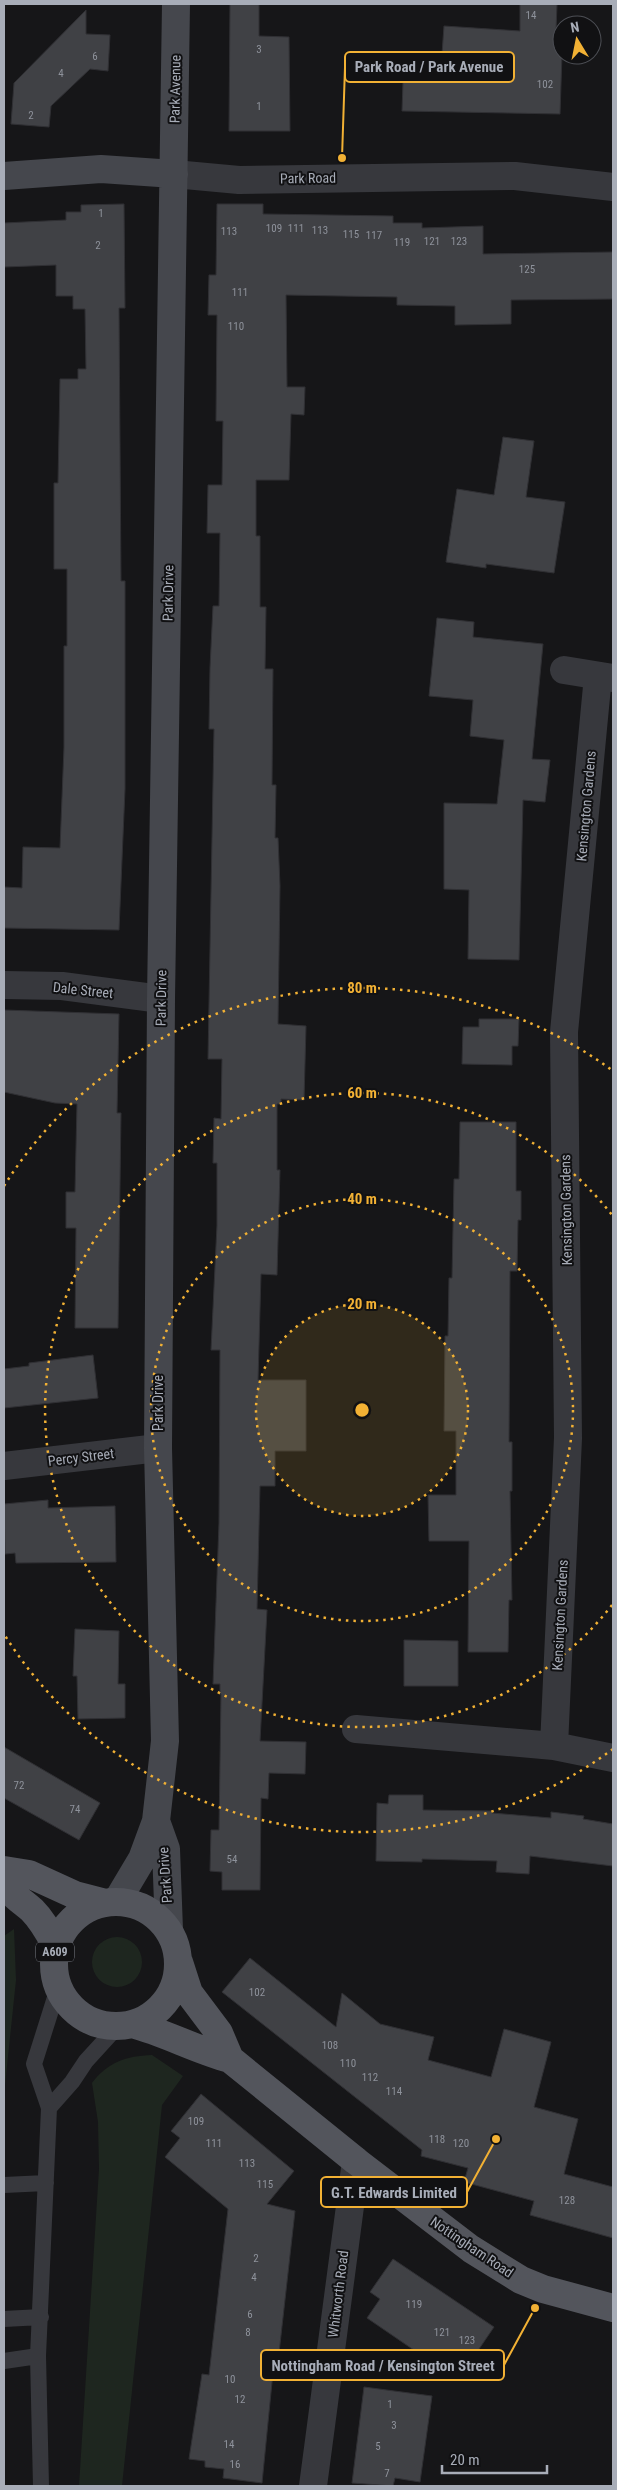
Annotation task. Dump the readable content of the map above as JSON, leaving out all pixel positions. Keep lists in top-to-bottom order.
{
  "streets": {
    "main road": ["A609", "Nottingham Road"],
    "street": [
      "Park Avenue",
      "Park Road",
      "Park Drive",
      "Kensington Gardens",
      "Dale Street",
      "Percy Street",
      "Whitworth Road"
    ]
  },
  "crossings": [
    ["Park Avenue", "Park Road"],
    ["Park Avenue", "Park Drive"],
    ["Park Road", "Park Drive"],
    ["Park Drive", "Dale Street"],
    ["Park Drive", "Percy Street"],
    ["Park Drive", "A609"],
    ["Park Drive", "Nottingham Road"],
    ["A609", "Nottingham Road"],
    ["Nottingham Road", "Whitworth Road"]
  ],
  "places": ["Park Road / Park Avenue", "G.T. Edwards Limited", "Nottingham Road / Kensington Street"],
  "house_numbers": [
    "14",
    "3",
    "6",
    "4",
    "102",
    "1",
    "2",
    "1",
    "109",
    "111",
    "113",
    "113",
    "115",
    "117",
    "121",
    "123",
    "119",
    "2",
    "125",
    "111",
    "110",
    "72",
    "74",
    "54",
    "102",
    "108",
    "110",
    "112",
    "114",
    "109",
    "118",
    "111",
    "120",
    "113",
    "115",
    "128",
    "2",
    "4",
    "119",
    "6",
    "8",
    "121",
    "123",
    "10",
    "12",
    "1",
    "3",
    "14",
    "5",
    "16",
    "7"
  ],
  "scale_bar": "20 m",
  "north": "top",
  "rings": [
    "80 m",
    "60 m",
    "40 m",
    "20 m"
  ]
}
